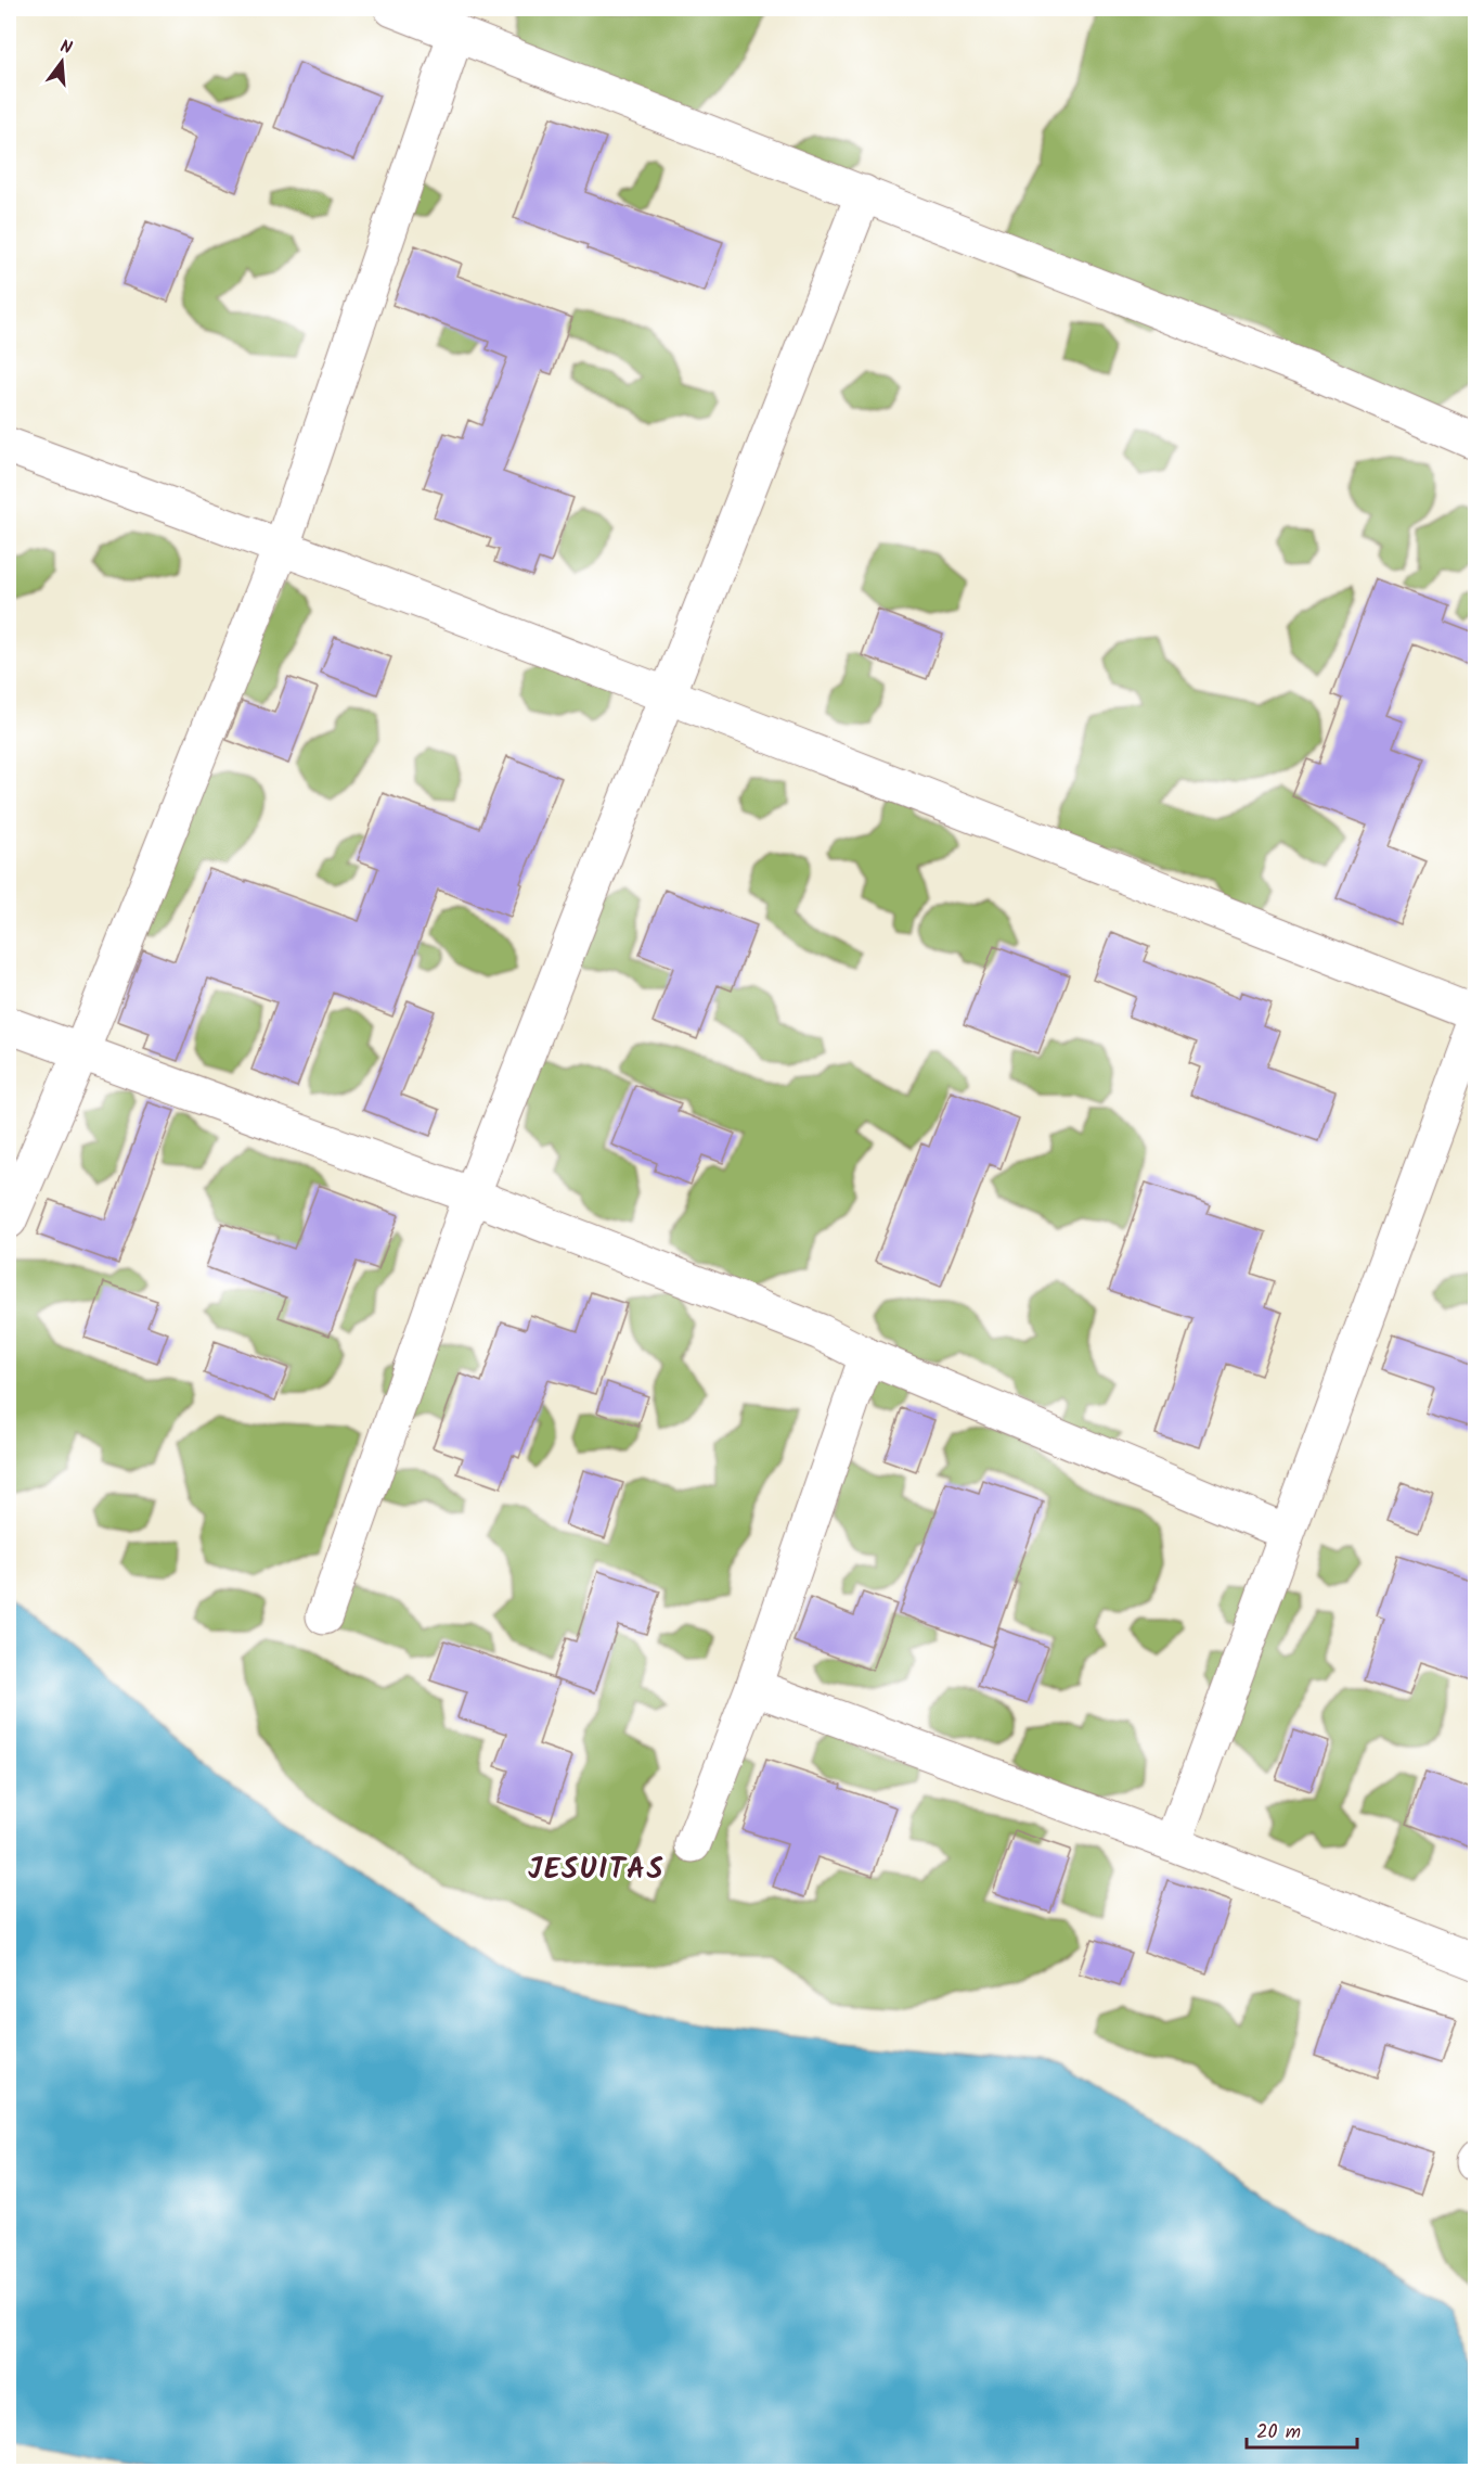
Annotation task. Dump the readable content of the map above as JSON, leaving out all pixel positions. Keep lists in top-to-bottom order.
{
  "districts": ["JESUITAS"],
  "scale_bar": "20 m",
  "north": "top"
}
